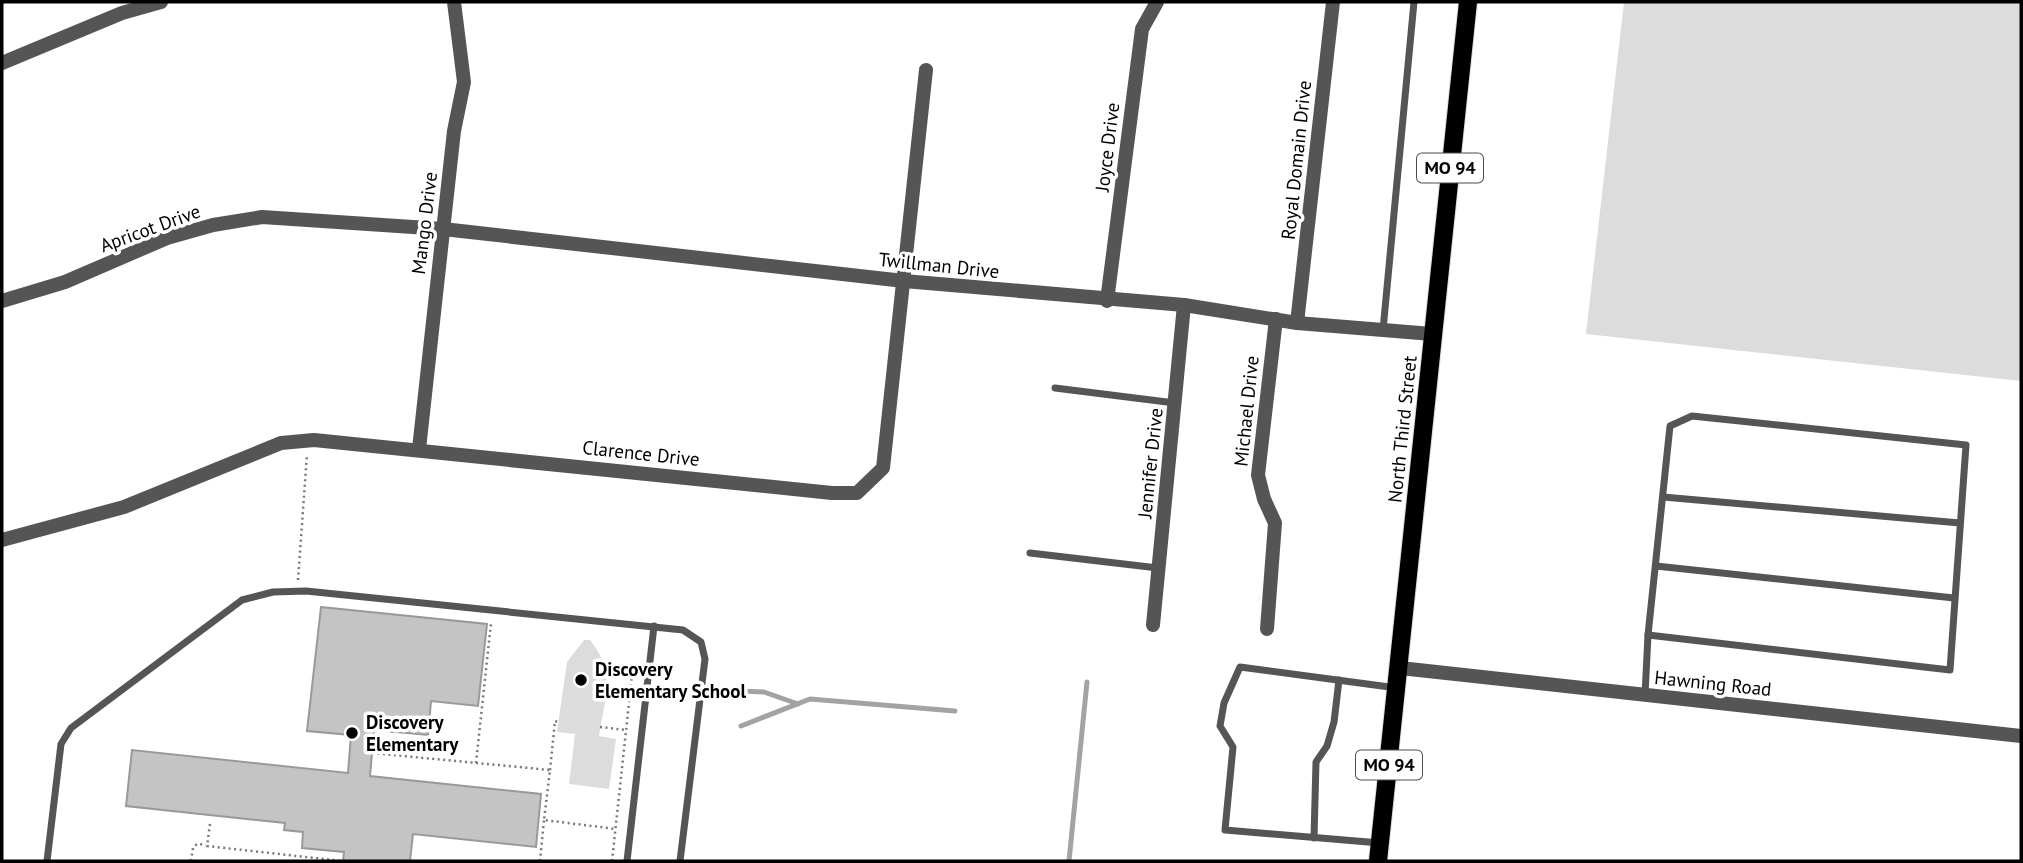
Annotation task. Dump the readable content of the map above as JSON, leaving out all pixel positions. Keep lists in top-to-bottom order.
{
  "streets": {
    "main road": ["MO 94", "North Third Street"],
    "street": [
      "Joyce Drive",
      "Royal Domain Drive",
      "Mango Drive",
      "Apricot Drive",
      "Twillman Drive",
      "Michael Drive",
      "Clarence Drive",
      "Jennifer Drive",
      "Hawning Road"
    ]
  },
  "crossings": [
    ["Joyce Drive", "Twillman Drive"],
    ["Royal Domain Drive", "Twillman Drive"],
    ["Mango Drive", "Apricot Drive"],
    ["Mango Drive", "Twillman Drive"],
    ["Mango Drive", "Clarence Drive"],
    ["Apricot Drive", "Twillman Drive"],
    ["Twillman Drive", "Michael Drive"],
    ["Twillman Drive", "North Third Street"],
    ["Twillman Drive", "Clarence Drive"],
    ["Twillman Drive", "Jennifer Drive"],
    ["North Third Street", "Hawning Road"]
  ],
  "places": ["Discovery Elementary School", "Discovery Elementary"]
}
